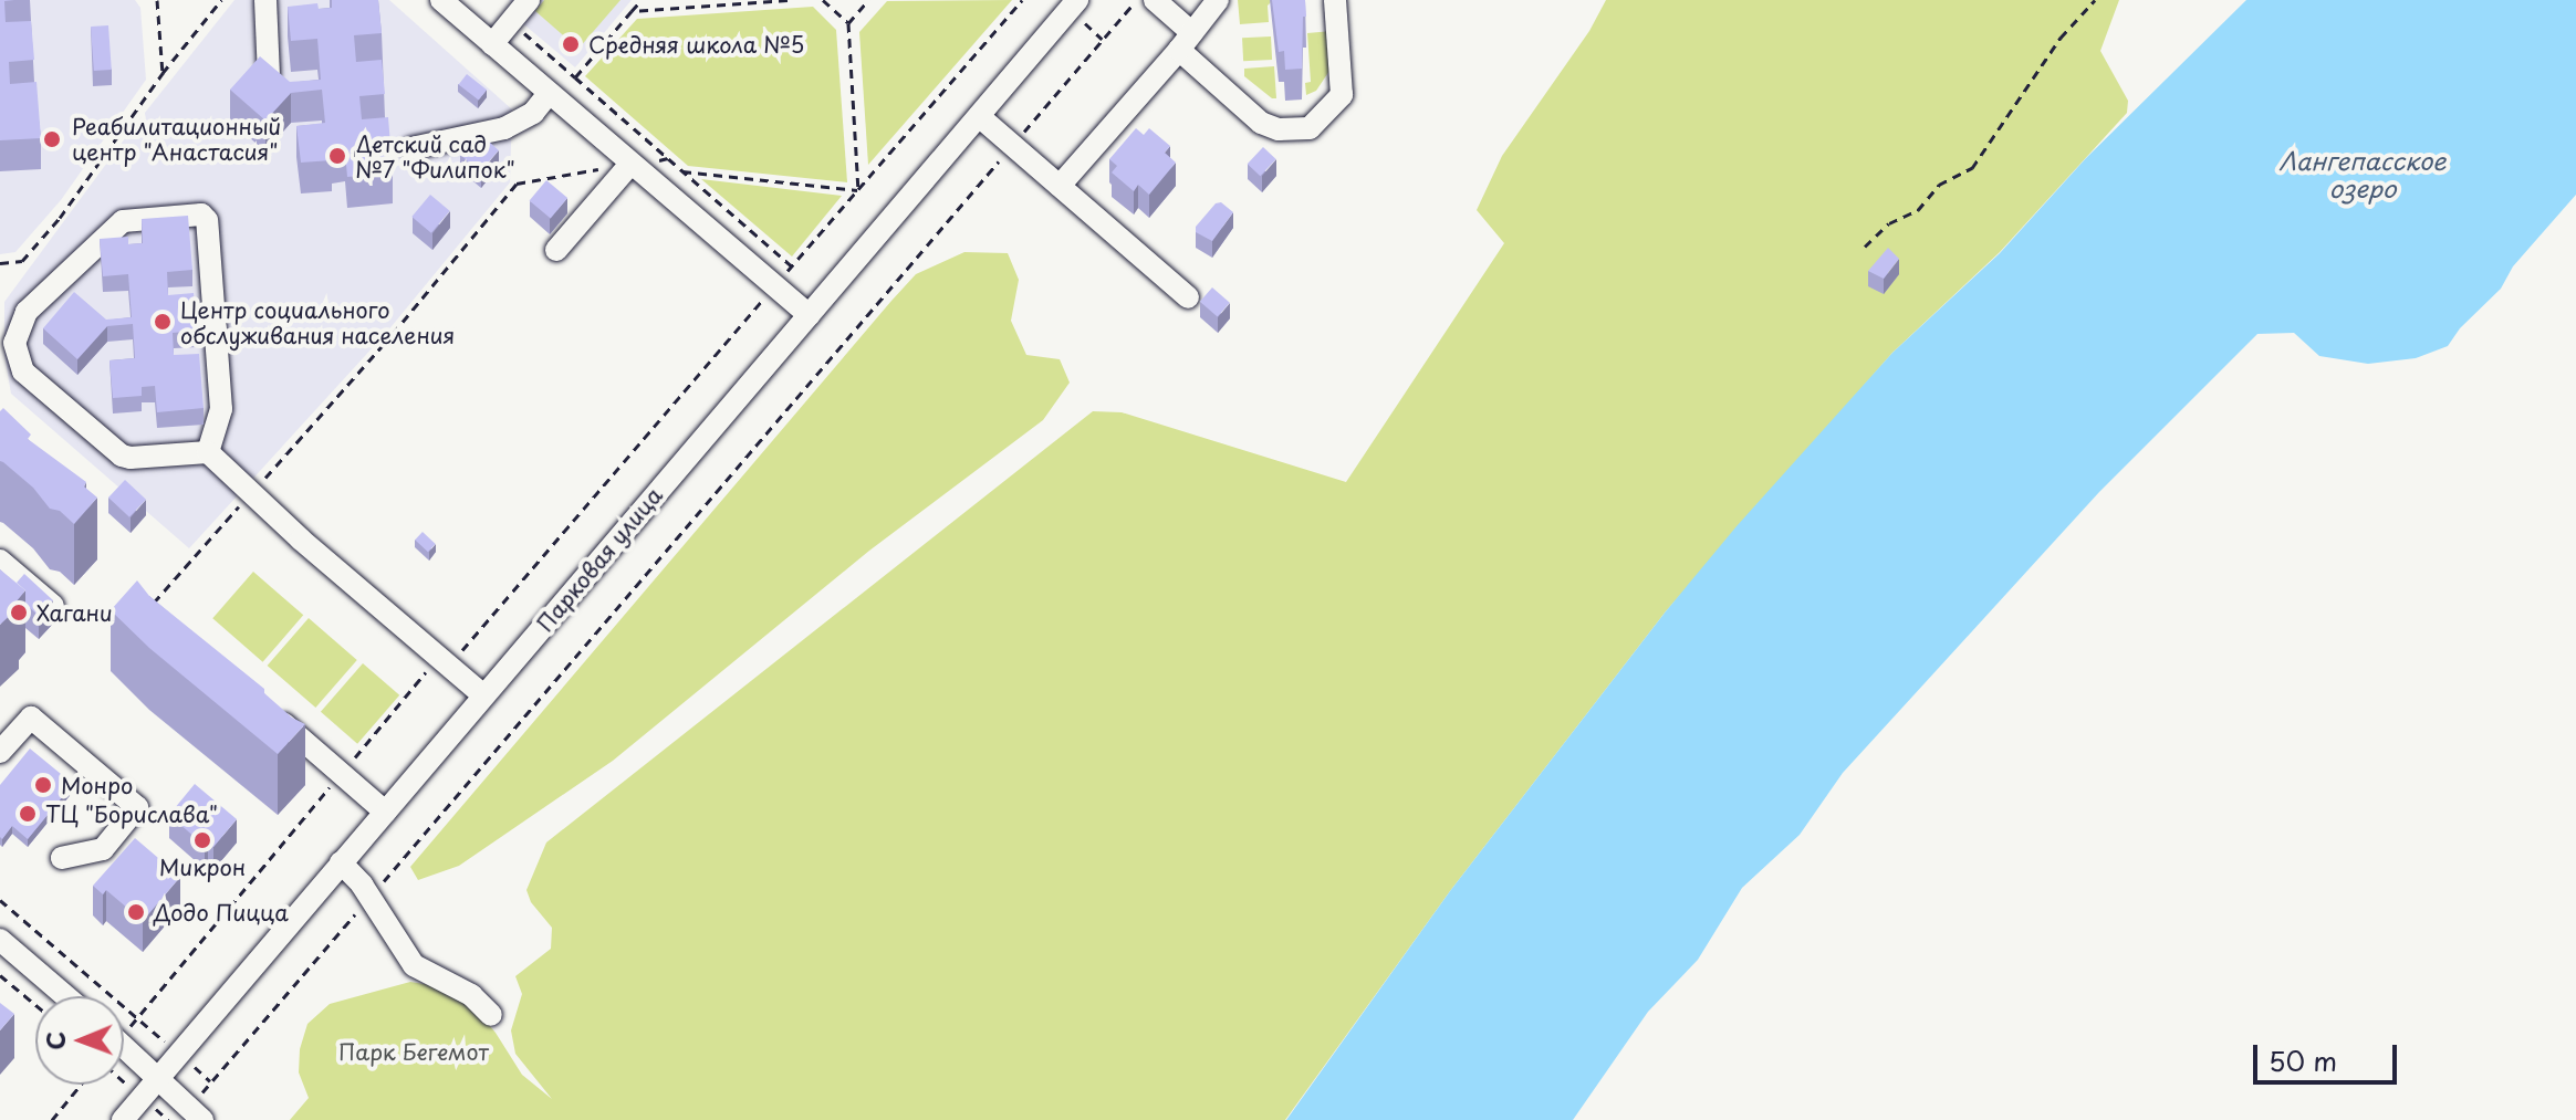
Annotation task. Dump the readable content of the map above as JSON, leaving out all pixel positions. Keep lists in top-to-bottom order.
{
  "streets": {
    "street": ["Парковая улица"]
  },
  "water": ["Лангепасское озеро"],
  "parks": ["Парк Бегемот"],
  "places": [
    "Средняя школа №5",
    "Реабилитационный центр \"Анастасия\"",
    "Детский сад №7 \"Филипок\"",
    "Центр социального обслуживания населения",
    "Хагани",
    "Монро",
    "ТЦ \"Борислава\"",
    "Микрон",
    "Додо Пицца"
  ],
  "scale_bar": "50 m",
  "north": "left"
}
